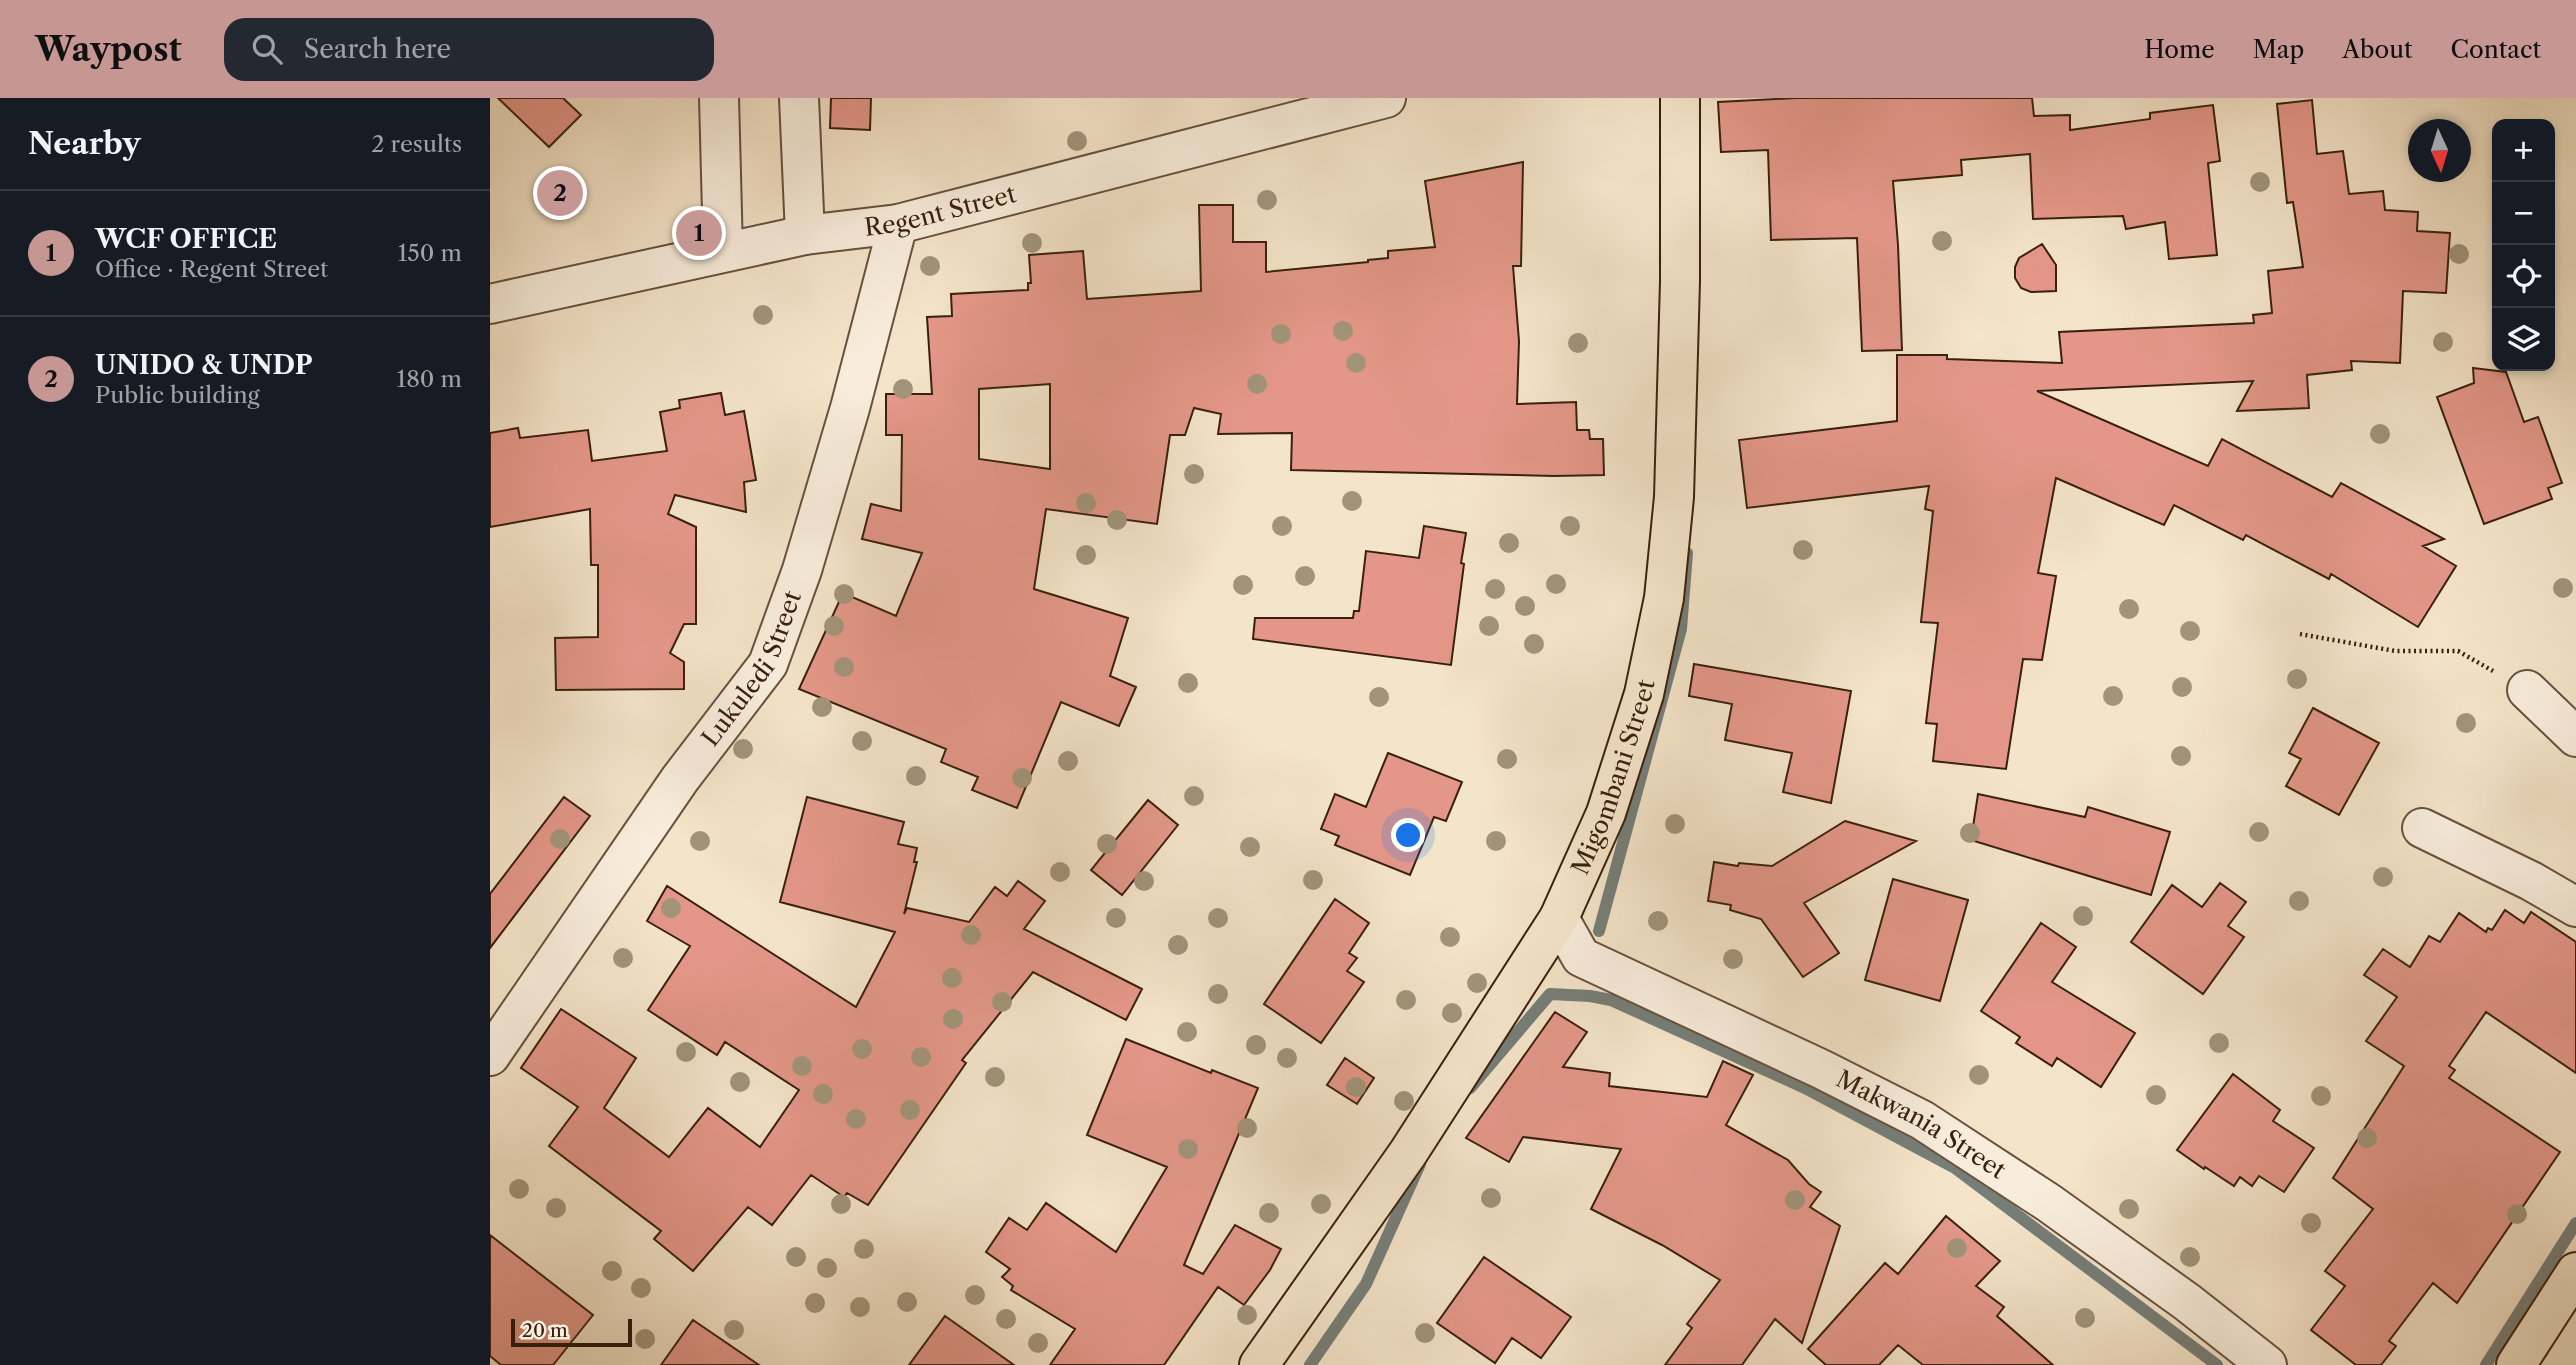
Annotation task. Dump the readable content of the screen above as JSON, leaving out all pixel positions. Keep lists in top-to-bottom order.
{
  "streets": {
    "main road": ["Migombani Street"],
    "street": ["Regent Street", "Lukuledi Street", "Makwania Street"]
  },
  "crossings": [
    ["Regent Street", "Lukuledi Street"],
    ["Migombani Street", "Makwania Street"]
  ],
  "scale_bar": "20 m",
  "north": "bottom",
  "page": {
    "header": "Waypost",
    "search": "Search here",
    "nav": [
      "Home",
      "Map",
      "About",
      "Contact"
    ],
    "heading": ["Nearby", "2 results"],
    "map_buttons": ["+", "−"],
    "pins": ["2", "1"],
    "list": [
      {
        "mark": "1",
        "name": "WCF OFFICE",
        "note": "Office · Regent Street",
        "value": "150 m"
      },
      {
        "mark": "2",
        "name": "UNIDO & UNDP",
        "note": "Public building",
        "value": "180 m"
      }
    ],
    "scale": "20 m"
  }
}
